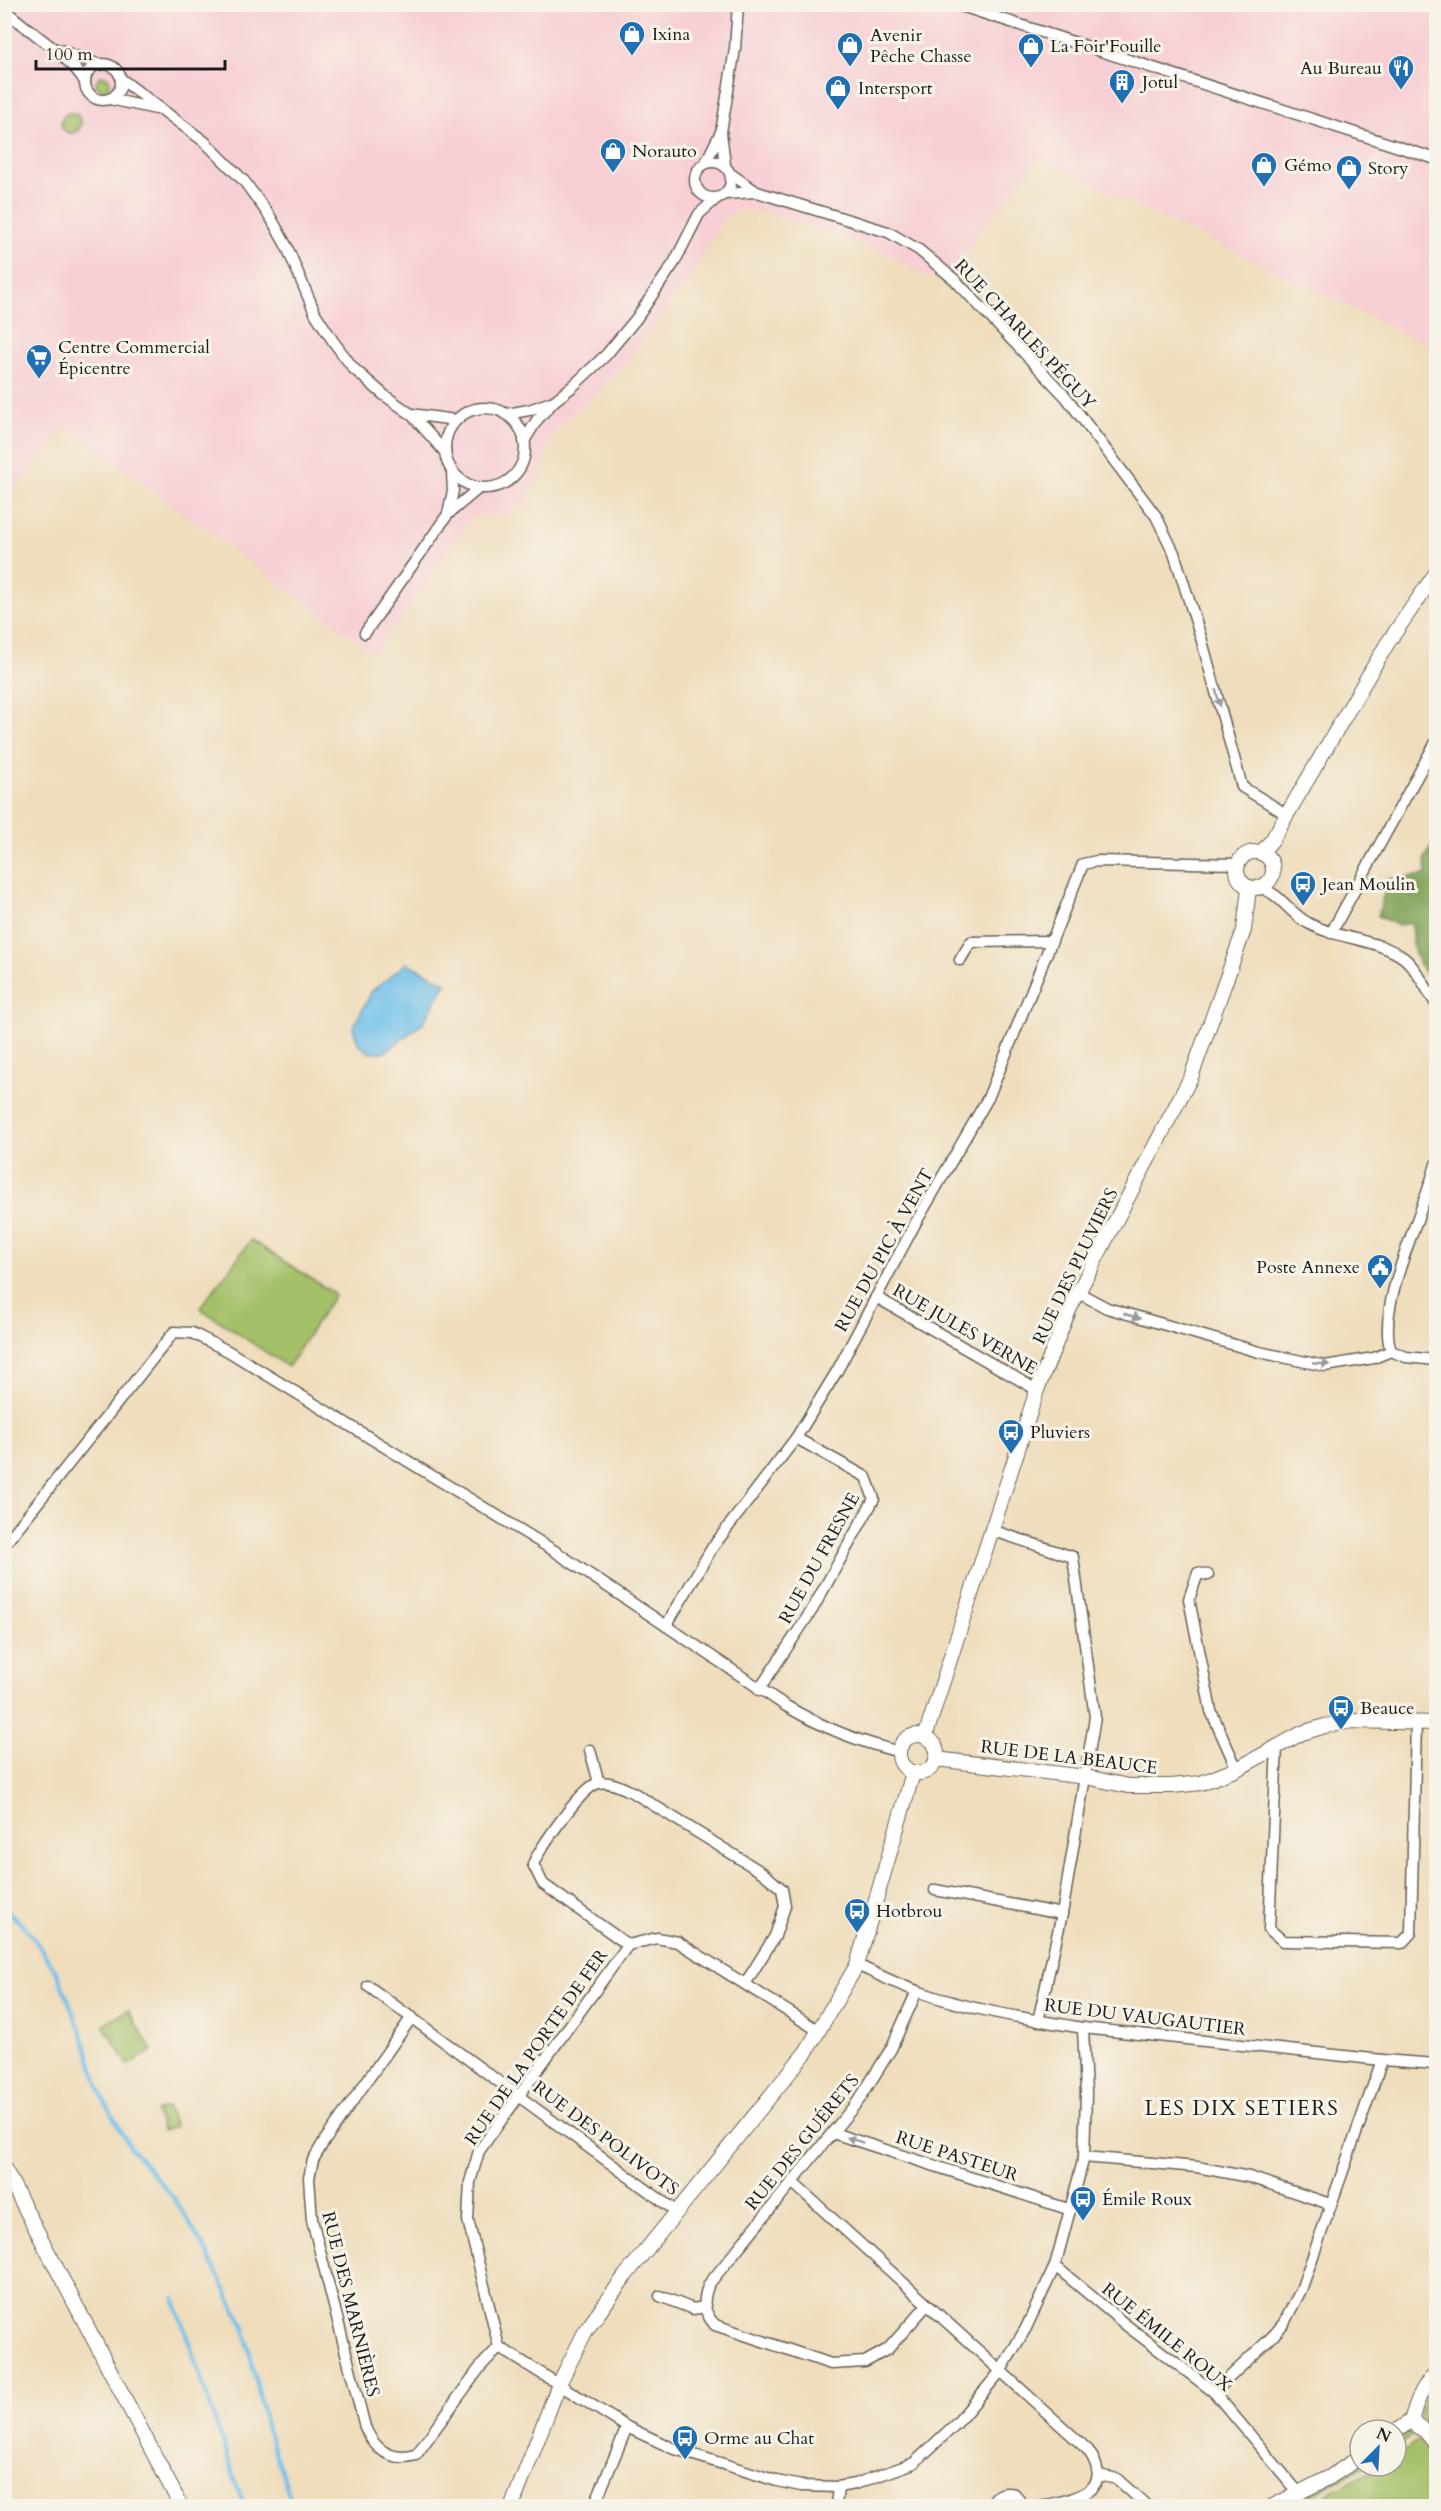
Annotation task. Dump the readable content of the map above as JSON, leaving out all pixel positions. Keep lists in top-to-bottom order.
{
  "streets": {
    "street": [
      "RUE CHARLES PÉGUY",
      "RUE DU PIC À VENT",
      "RUE DES PLUVIERS",
      "RUE JULES VERNE",
      "RUE DU FRESNE",
      "RUE DE LA BEAUCE",
      "RUE DU VAUGAUTIER",
      "RUE DE LA PORTE DE FER",
      "RUE DES POLIVOTS",
      "RUE DES GUÉRETS",
      "RUE PASTEUR",
      "RUE DES MARNIÈRES",
      "RUE ÉMILE ROUX"
    ]
  },
  "crossings": [
    ["RUE DU PIC À VENT", "RUE DES PLUVIERS"],
    ["RUE DU PIC À VENT", "RUE JULES VERNE"],
    ["RUE DU PIC À VENT", "RUE DU FRESNE"],
    ["RUE DES PLUVIERS", "RUE JULES VERNE"],
    ["RUE DES PLUVIERS", "RUE DE LA BEAUCE"],
    ["RUE DU VAUGAUTIER", "RUE DES GUÉRETS"],
    ["RUE DE LA PORTE DE FER", "RUE DES POLIVOTS"],
    ["RUE DE LA PORTE DE FER", "RUE DES MARNIÈRES"],
    ["RUE DES POLIVOTS", "RUE DES MARNIÈRES"],
    ["RUE DES GUÉRETS", "RUE PASTEUR"]
  ],
  "one_way": ["RUE CHARLES PÉGUY", "RUE PASTEUR"],
  "districts": ["LES DIX SETIERS"],
  "places": {
    "shop": [
      "Ixina",
      "Avenir Pêche Chasse",
      "La Foir'Fouille",
      "Intersport",
      "Norauto",
      "Gémo",
      "Story"
    ],
    "restaurant": ["Au Bureau"],
    "building": ["Jotul"],
    "supermarket": ["Centre Commercial Épicentre"],
    "bus stop": [
      "Jean Moulin",
      "Pluviers",
      "Beauce",
      "Hotbrou",
      "Émile Roux",
      "Orme au Chat"
    ],
    "public building": ["Poste Annexe"]
  },
  "scale_bar": "100 m",
  "north": "top right"
}
